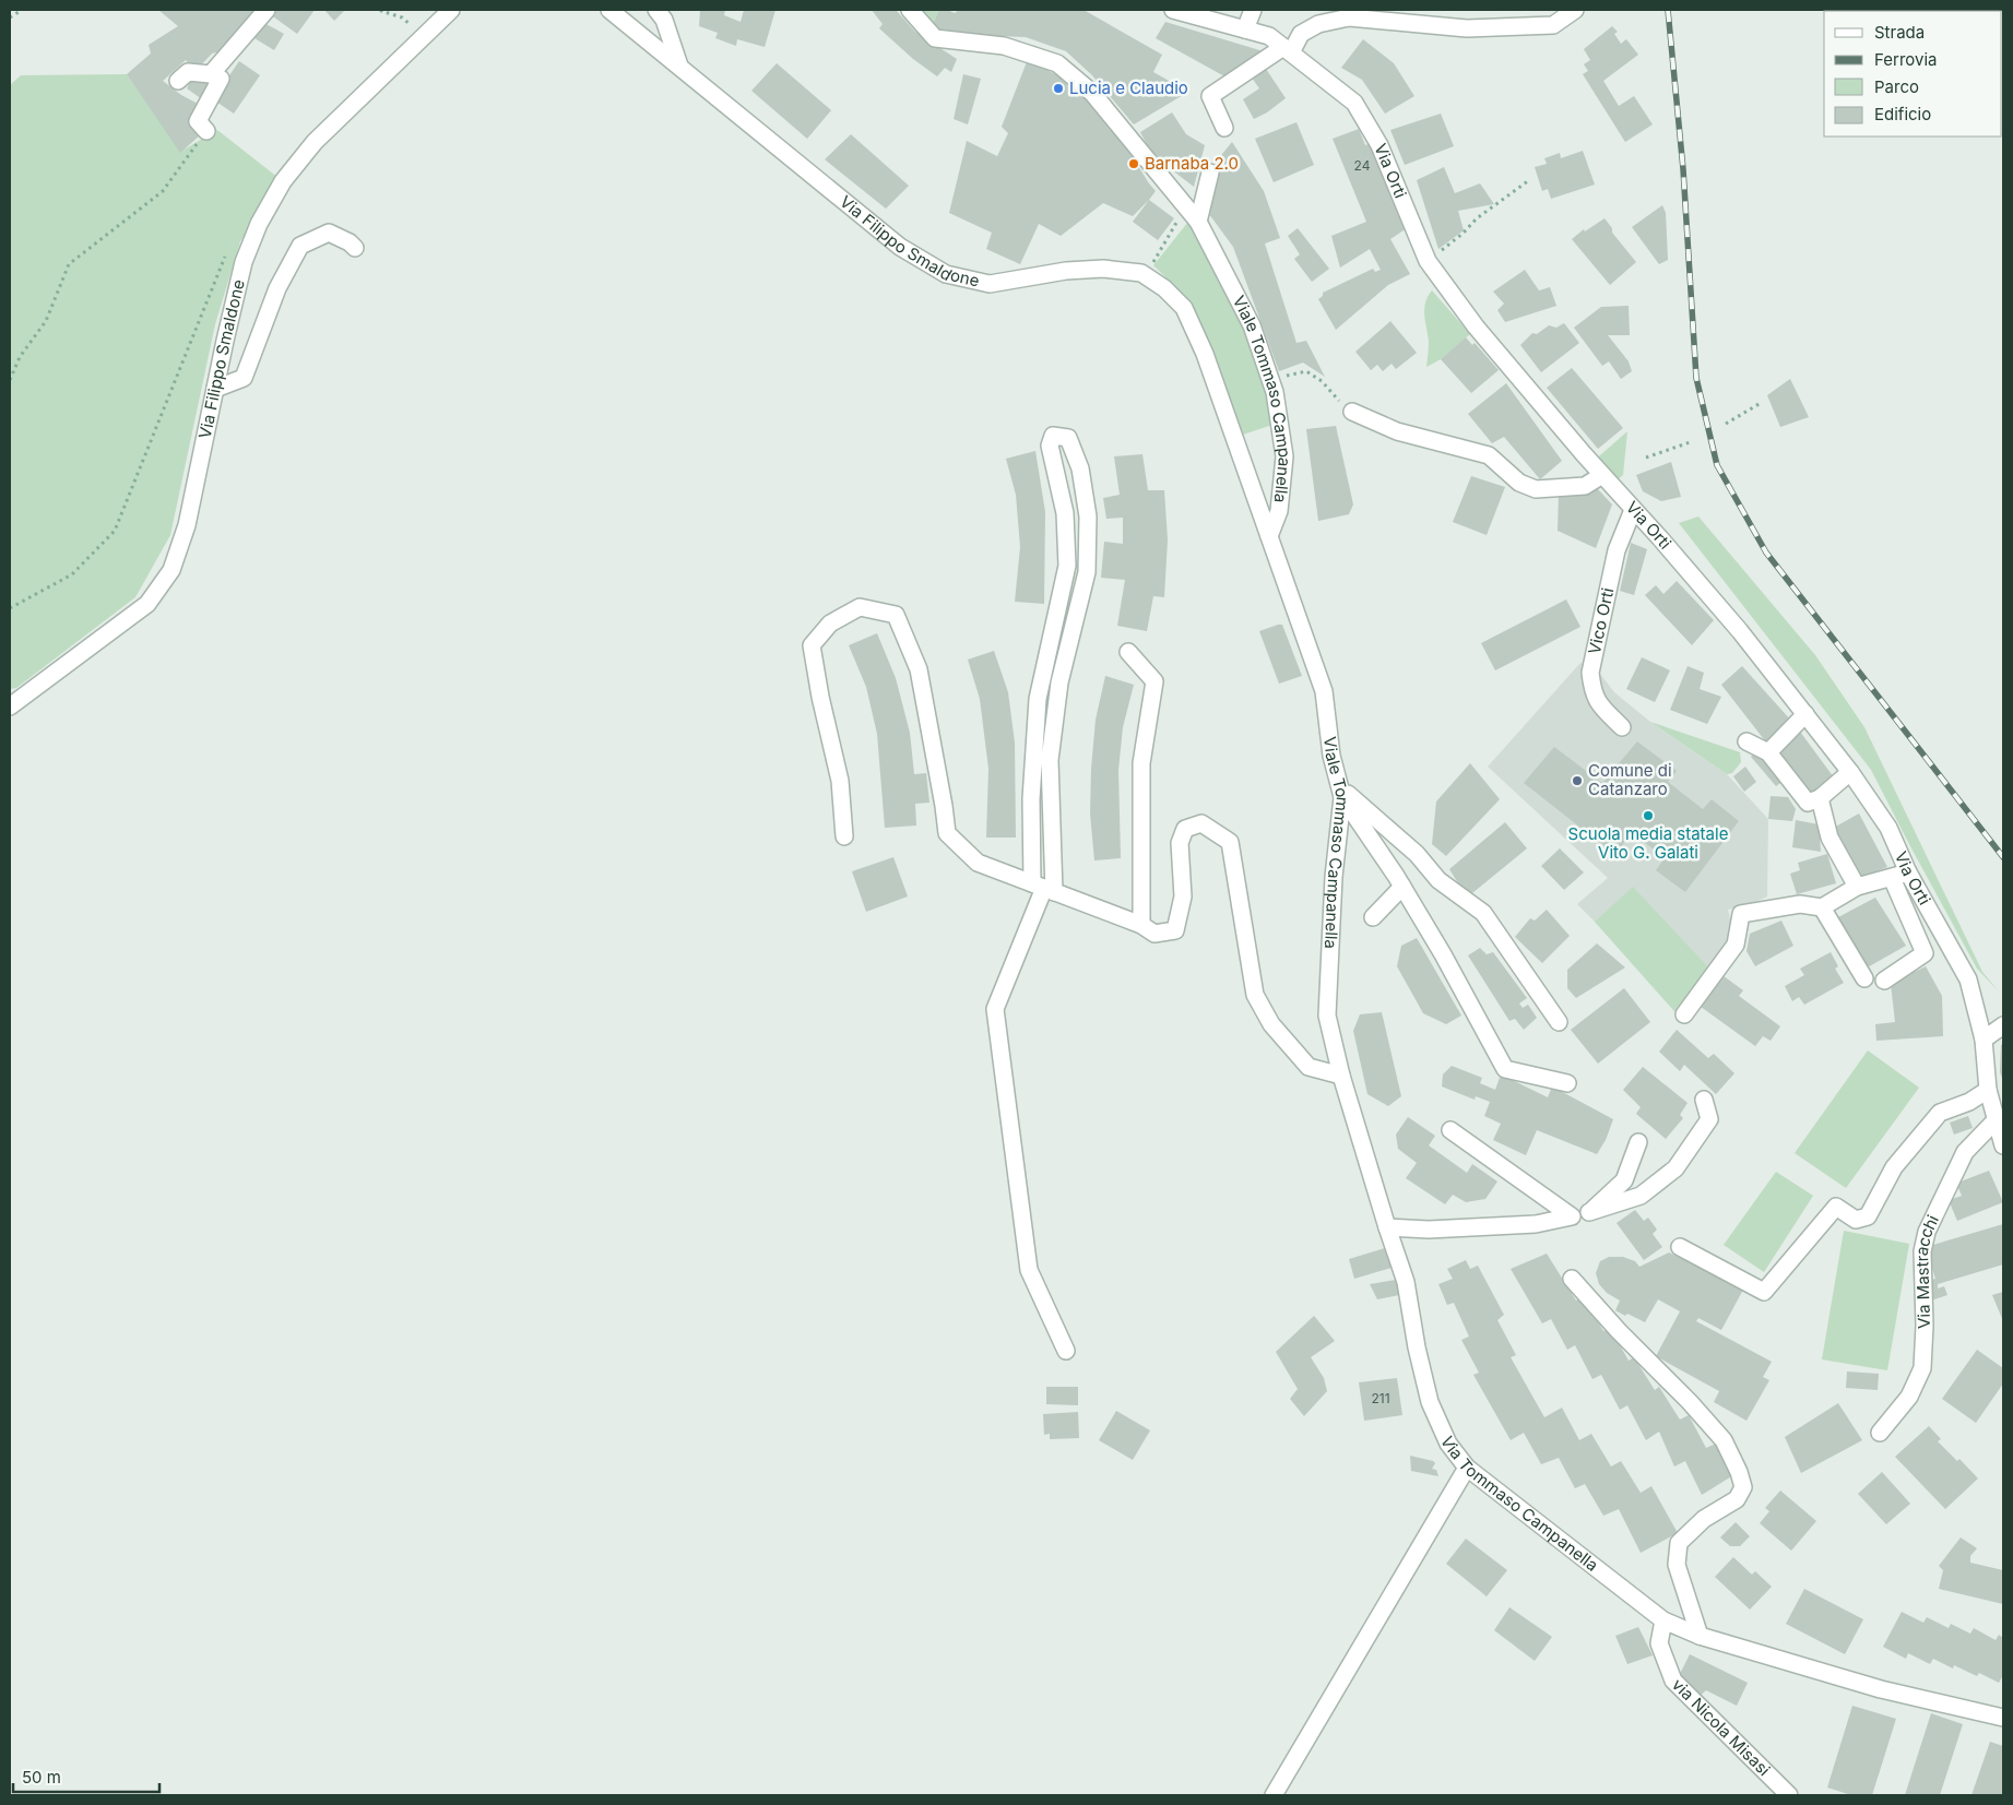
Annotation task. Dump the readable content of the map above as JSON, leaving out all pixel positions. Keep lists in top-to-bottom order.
{
  "streets": {
    "street": [
      "Via Orti",
      "Via Filippo Smaldone",
      "Viale Tommaso Campanella",
      "Vico Orti",
      "Via Mastracchi",
      "Via Tommaso Campanella",
      "via Nicola Misasi"
    ]
  },
  "crossings": [
    ["Via Orti", "Vico Orti"],
    ["Via Orti", "Via Mastracchi"],
    ["Via Filippo Smaldone", "Viale Tommaso Campanella"],
    ["Viale Tommaso Campanella", "Via Tommaso Campanella"],
    ["Via Tommaso Campanella", "via Nicola Misasi"]
  ],
  "places": [
    "Lucia e Claudio",
    "Barnaba 2.0",
    "Comune di Catanzaro",
    "Scuola media statale Vito G. Galati"
  ],
  "house_numbers": ["24", "211"],
  "legend": [
    "Strada",
    "Ferrovia",
    "Parco",
    "Edificio"
  ],
  "scale_bar": "50 m"
}
